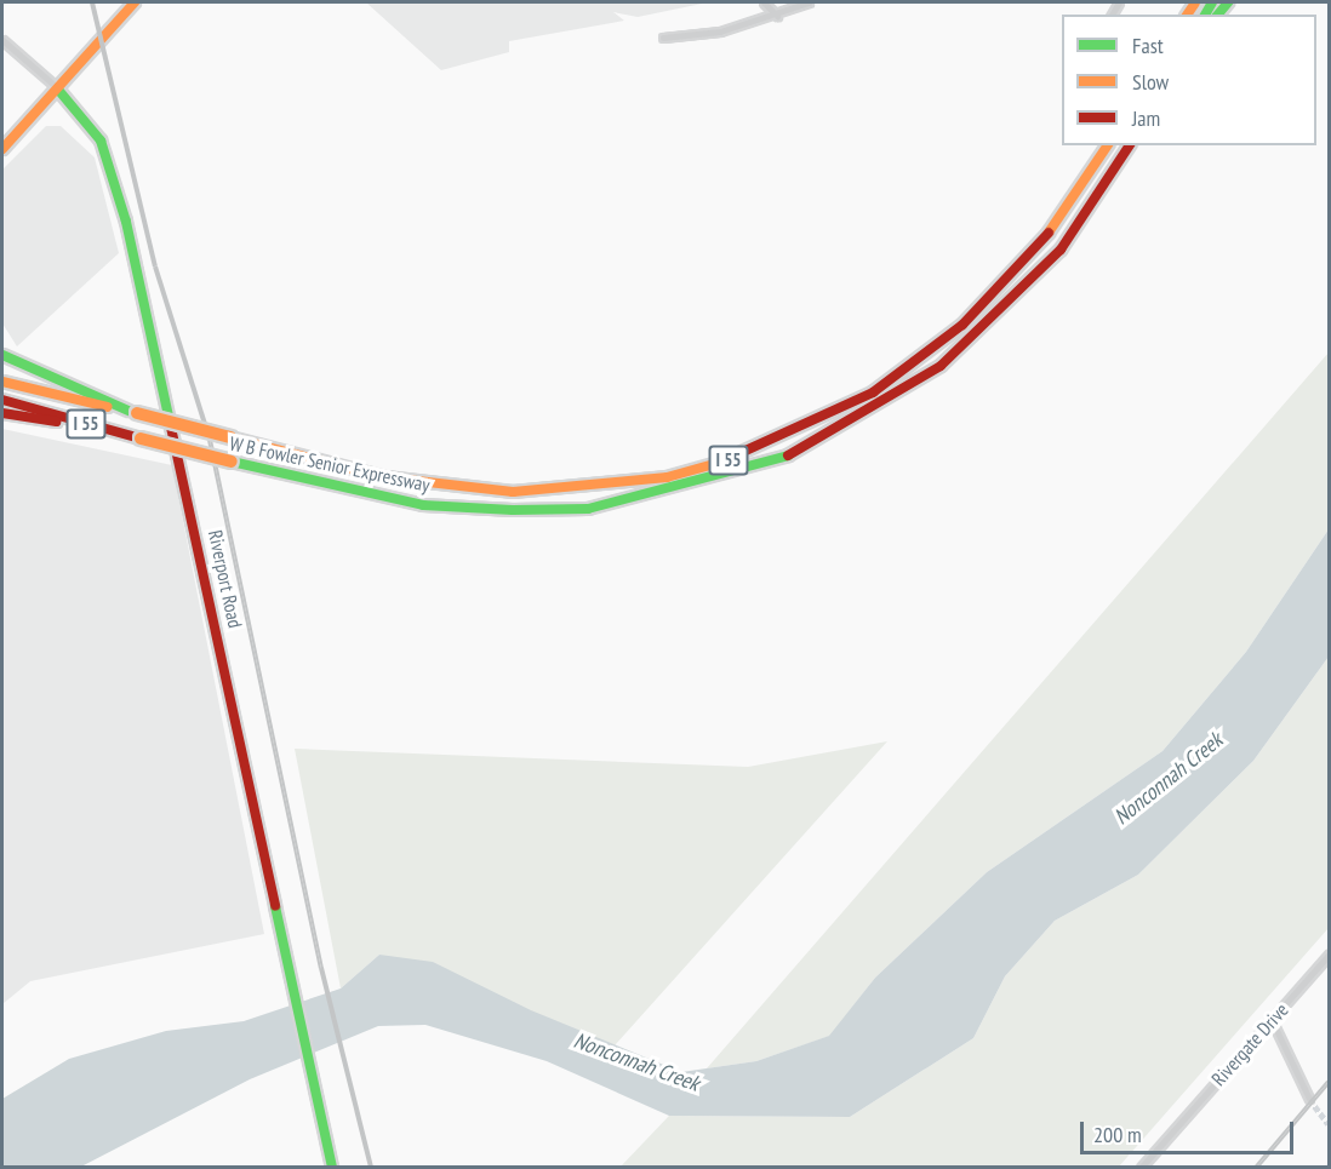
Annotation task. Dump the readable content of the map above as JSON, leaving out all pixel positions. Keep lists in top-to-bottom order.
{
  "streets": {
    "main road": ["I 55", "W B Fowler Senior Expressway", "Riverport Road"],
    "street": ["Rivergate Drive"]
  },
  "water": ["Nonconnah Creek"],
  "legend": ["Fast", "Slow", "Jam"],
  "scale_bar": "200 m"
}
